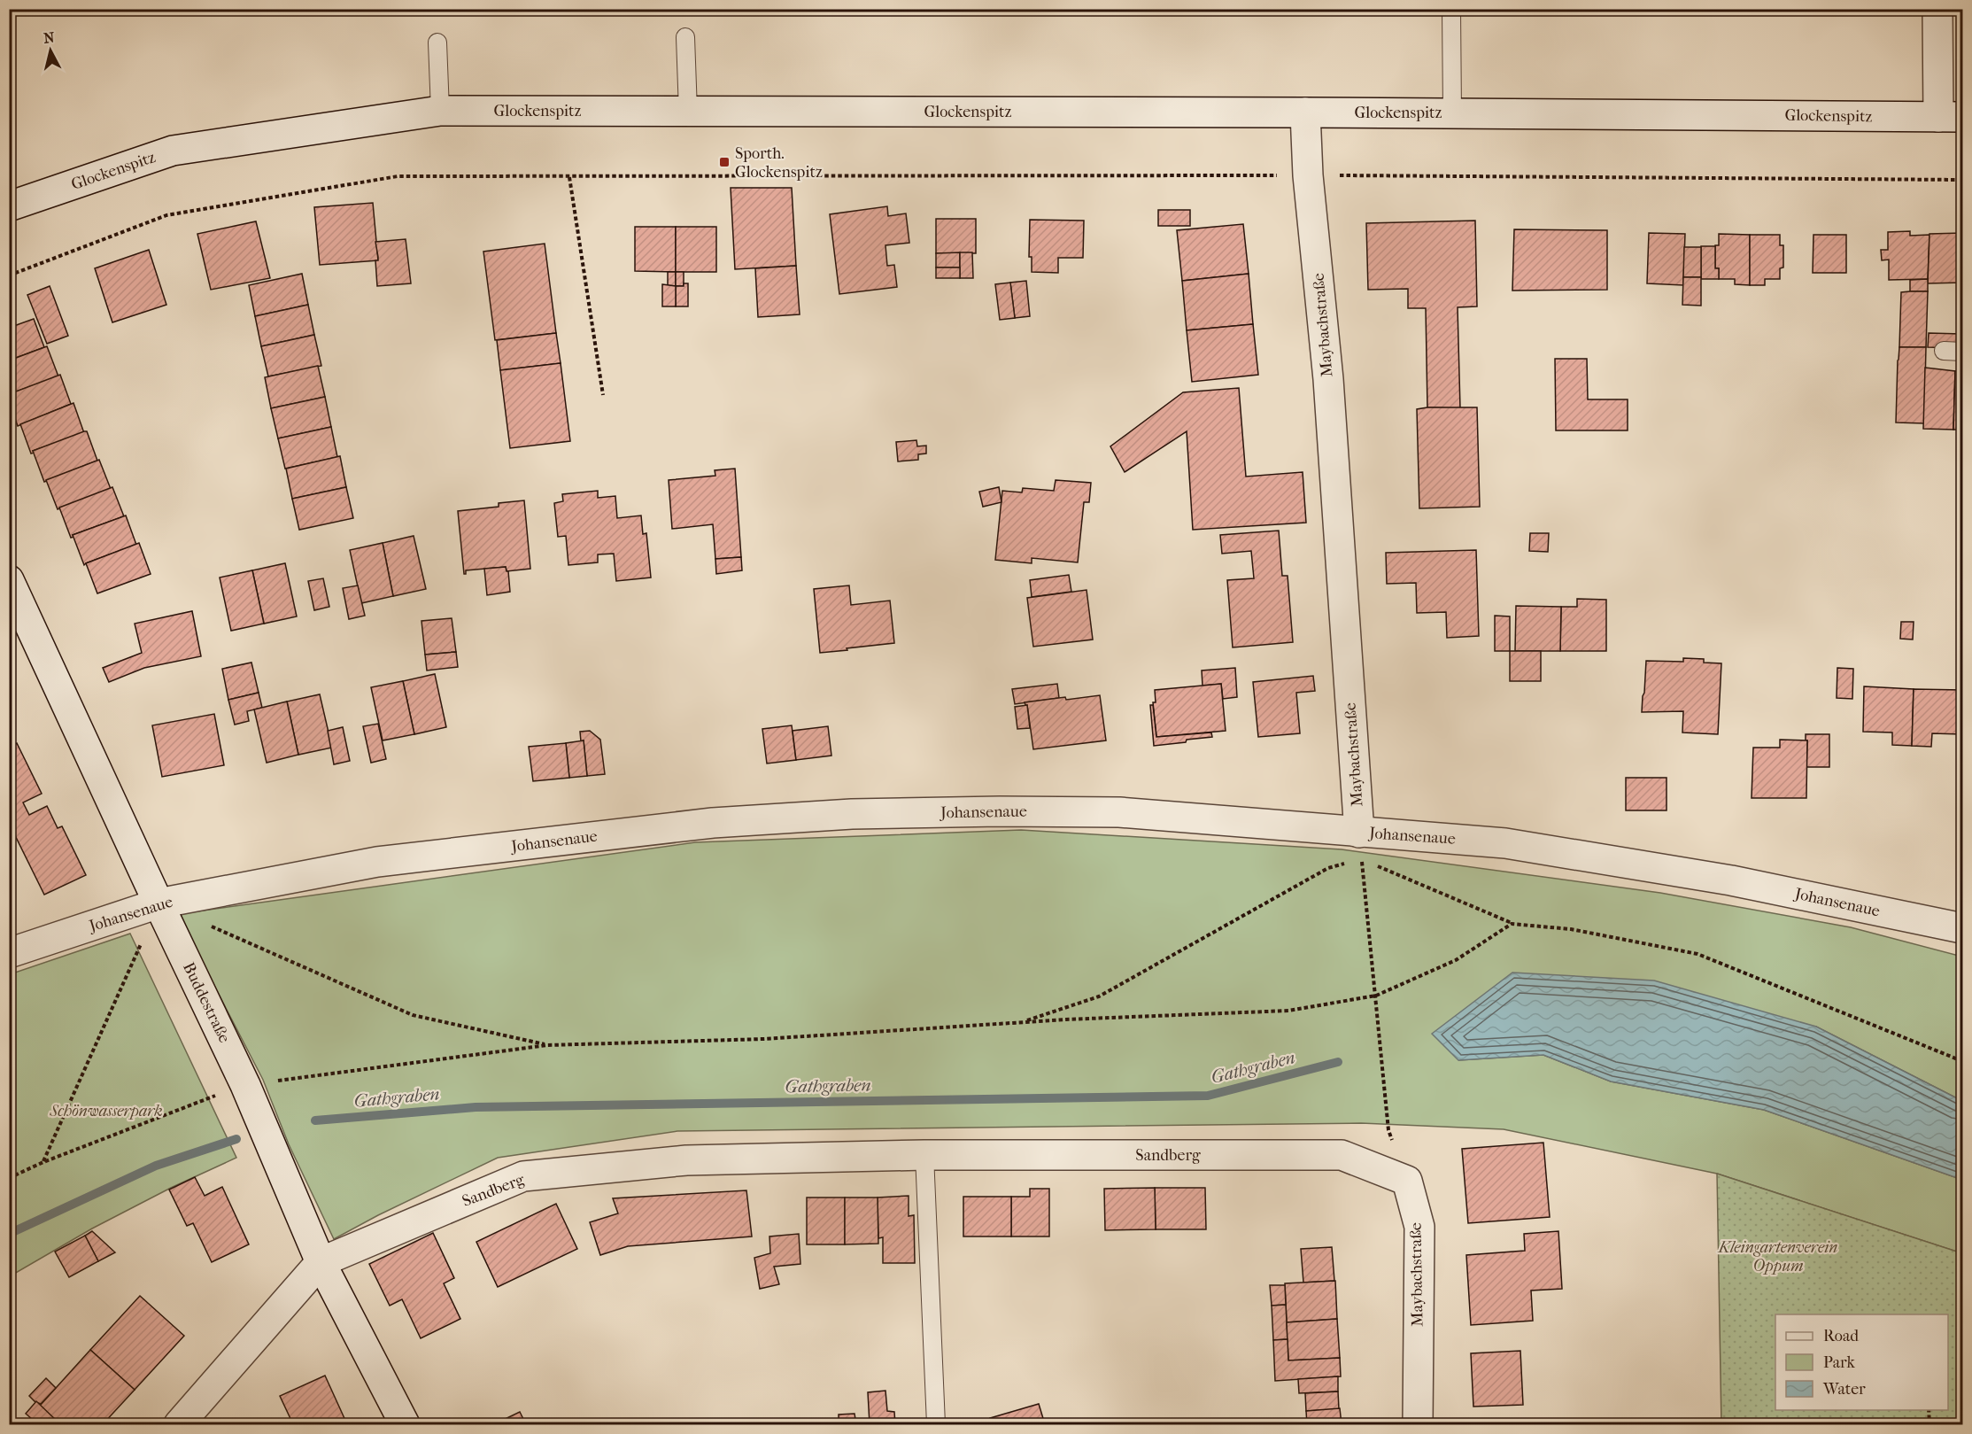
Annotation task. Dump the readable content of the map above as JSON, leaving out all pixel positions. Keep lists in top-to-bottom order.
{
  "streets": {
    "street": [
      "Glockenspitz",
      "Maybachstraße",
      "Johansenaue",
      "Buddestraße",
      "Sandberg"
    ]
  },
  "crossings": [
    ["Glockenspitz", "Maybachstraße"],
    ["Maybachstraße", "Johansenaue"],
    ["Maybachstraße", "Sandberg"],
    ["Johansenaue", "Buddestraße"],
    ["Buddestraße", "Sandberg"]
  ],
  "water": ["Gathgraben"],
  "parks": ["Schönwasserpark", "Kleingartenverein Oppum"],
  "places": {
    "transit": ["Sporth. Glockenspitz"]
  },
  "legend": ["Road", "Park", "Water"],
  "north": "top"
}
